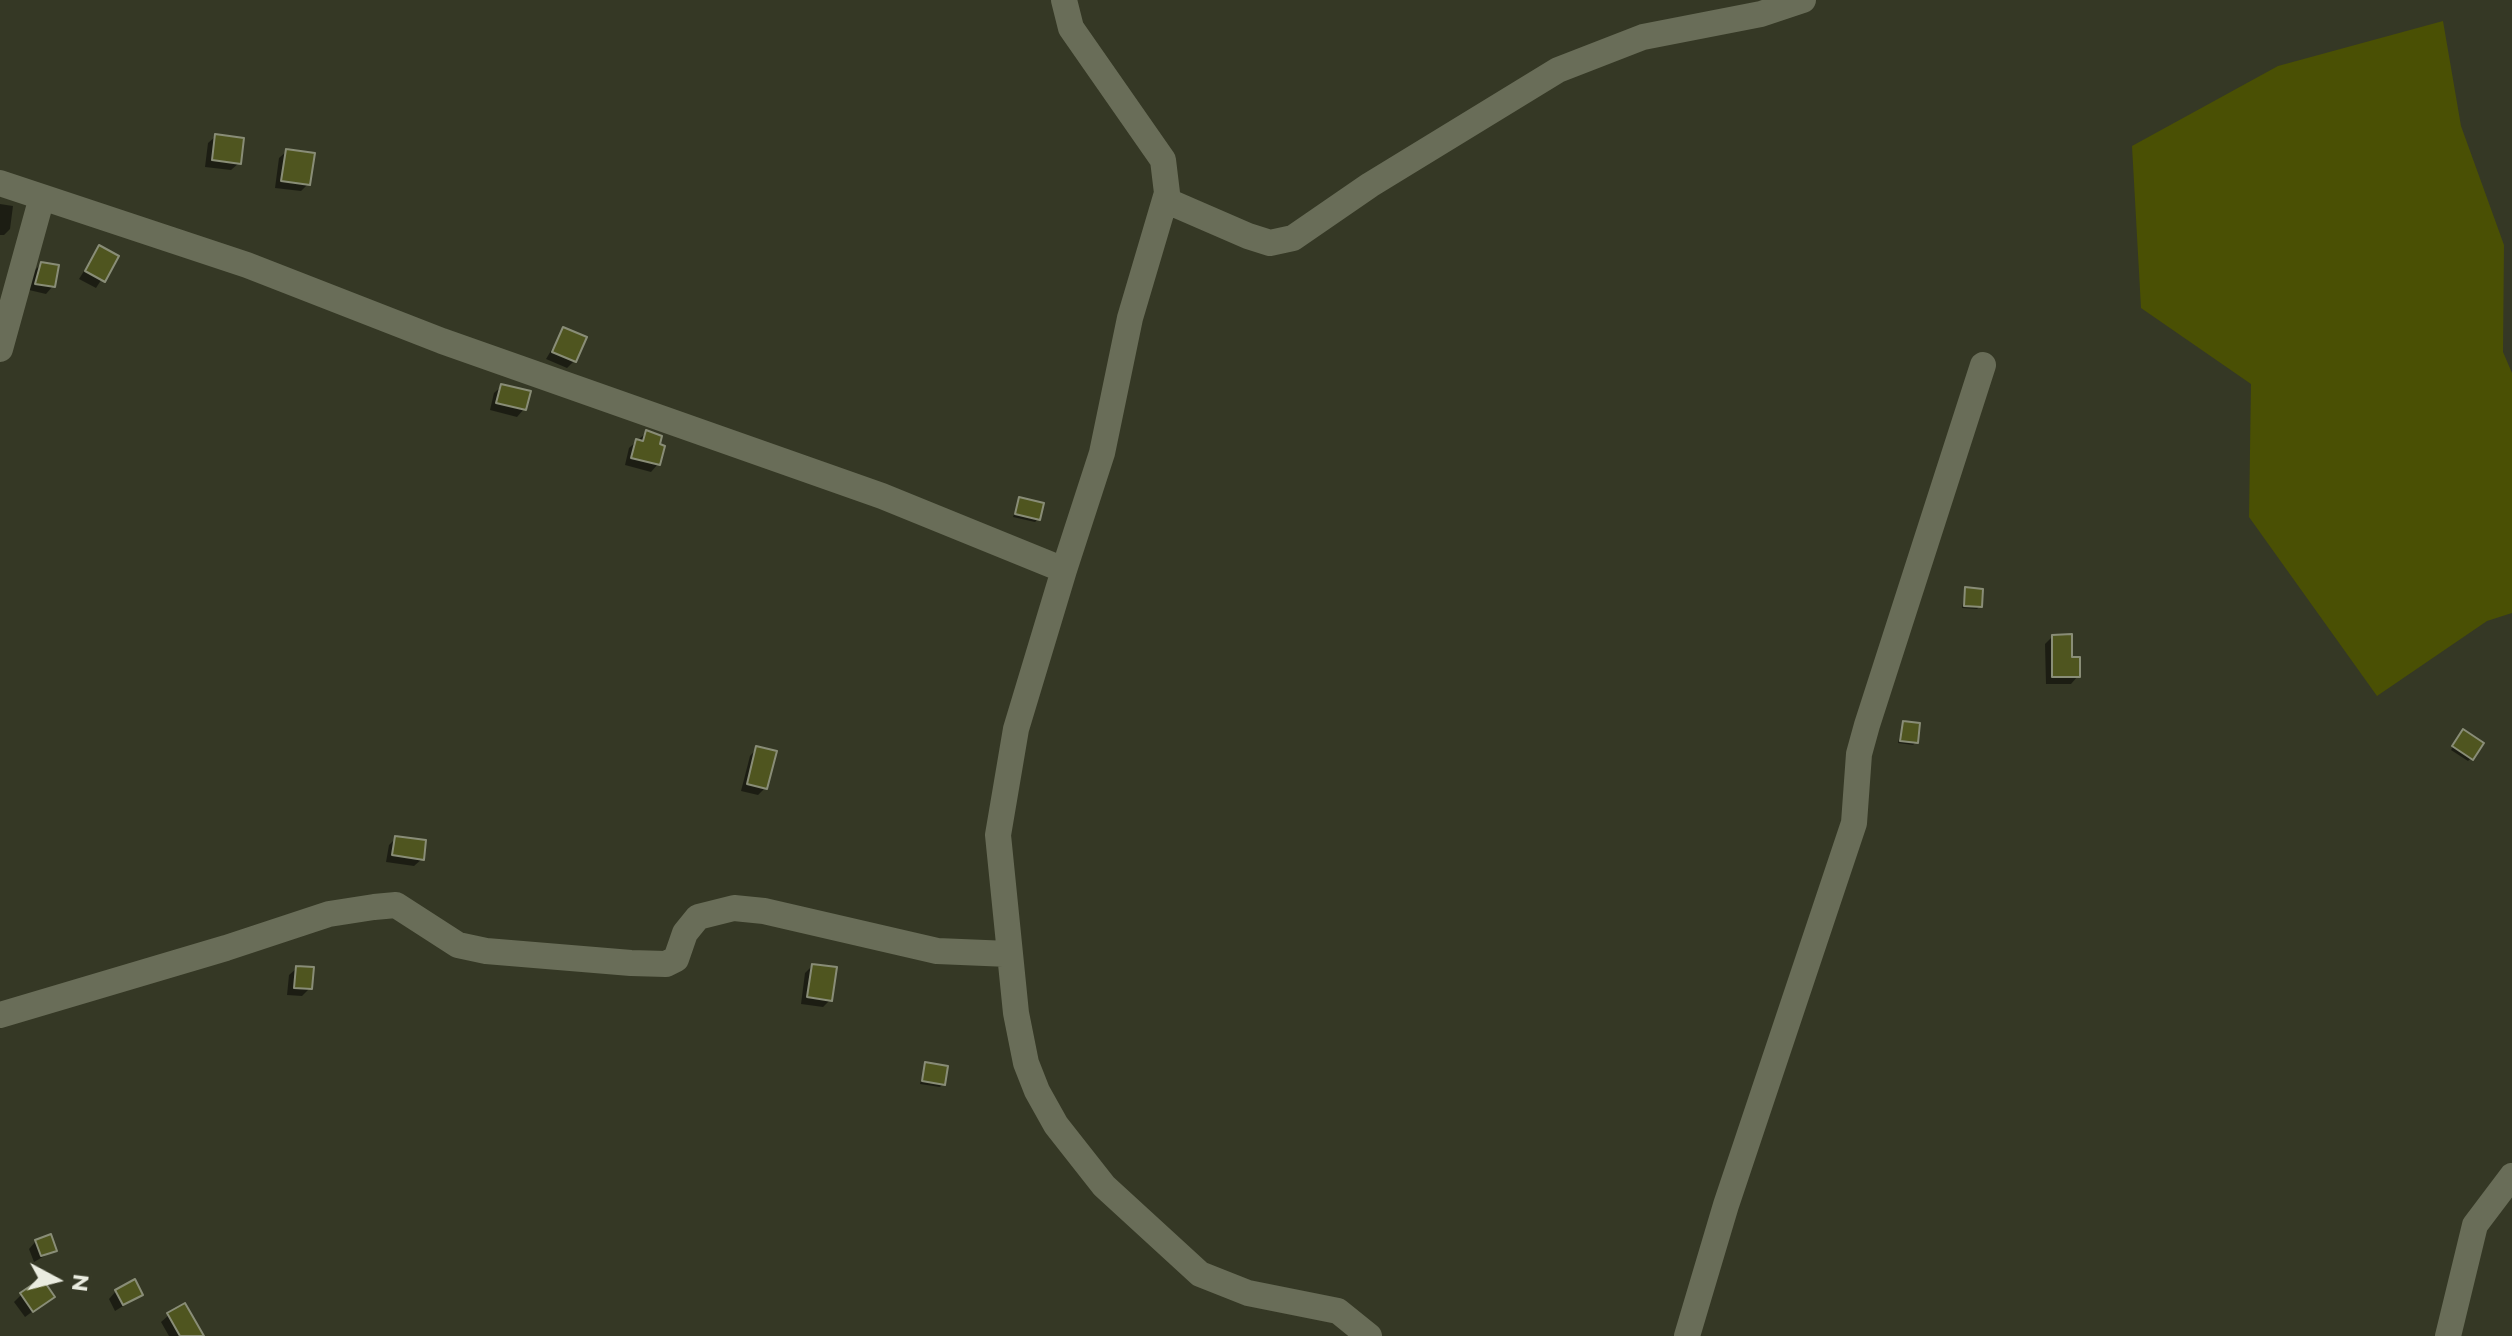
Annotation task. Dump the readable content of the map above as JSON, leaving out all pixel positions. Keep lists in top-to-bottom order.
{
  "north": "right"
}
